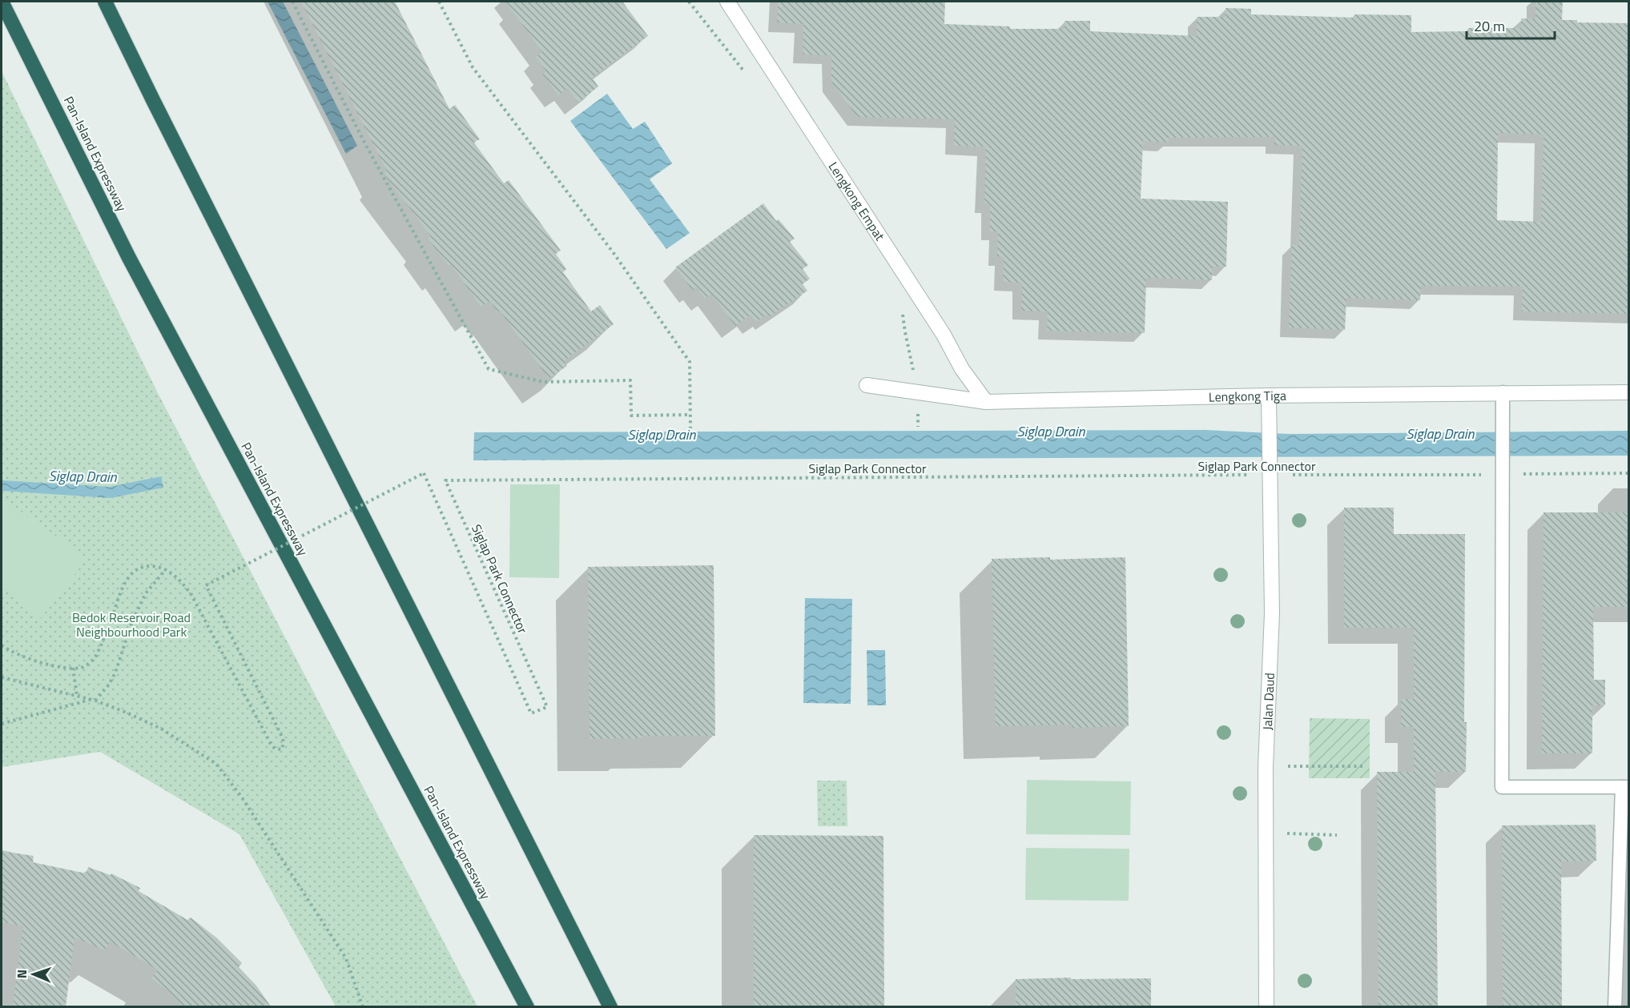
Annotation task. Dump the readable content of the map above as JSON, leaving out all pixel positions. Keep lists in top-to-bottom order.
{
  "streets": {
    "highway": ["Pan-Island Expressway"],
    "street": ["Lengkong Empat", "Lengkong Tiga", "Jalan Daud"],
    "path": ["Siglap Park Connector"]
  },
  "crossings": [
    ["Lengkong Empat", "Lengkong Tiga"],
    ["Lengkong Tiga", "Jalan Daud"],
    ["Siglap Park Connector", "Jalan Daud"]
  ],
  "water": ["Siglap Drain"],
  "parks": ["Bedok Reservoir Road Neighbourhood Park"],
  "scale_bar": "20 m",
  "north": "left"
}
